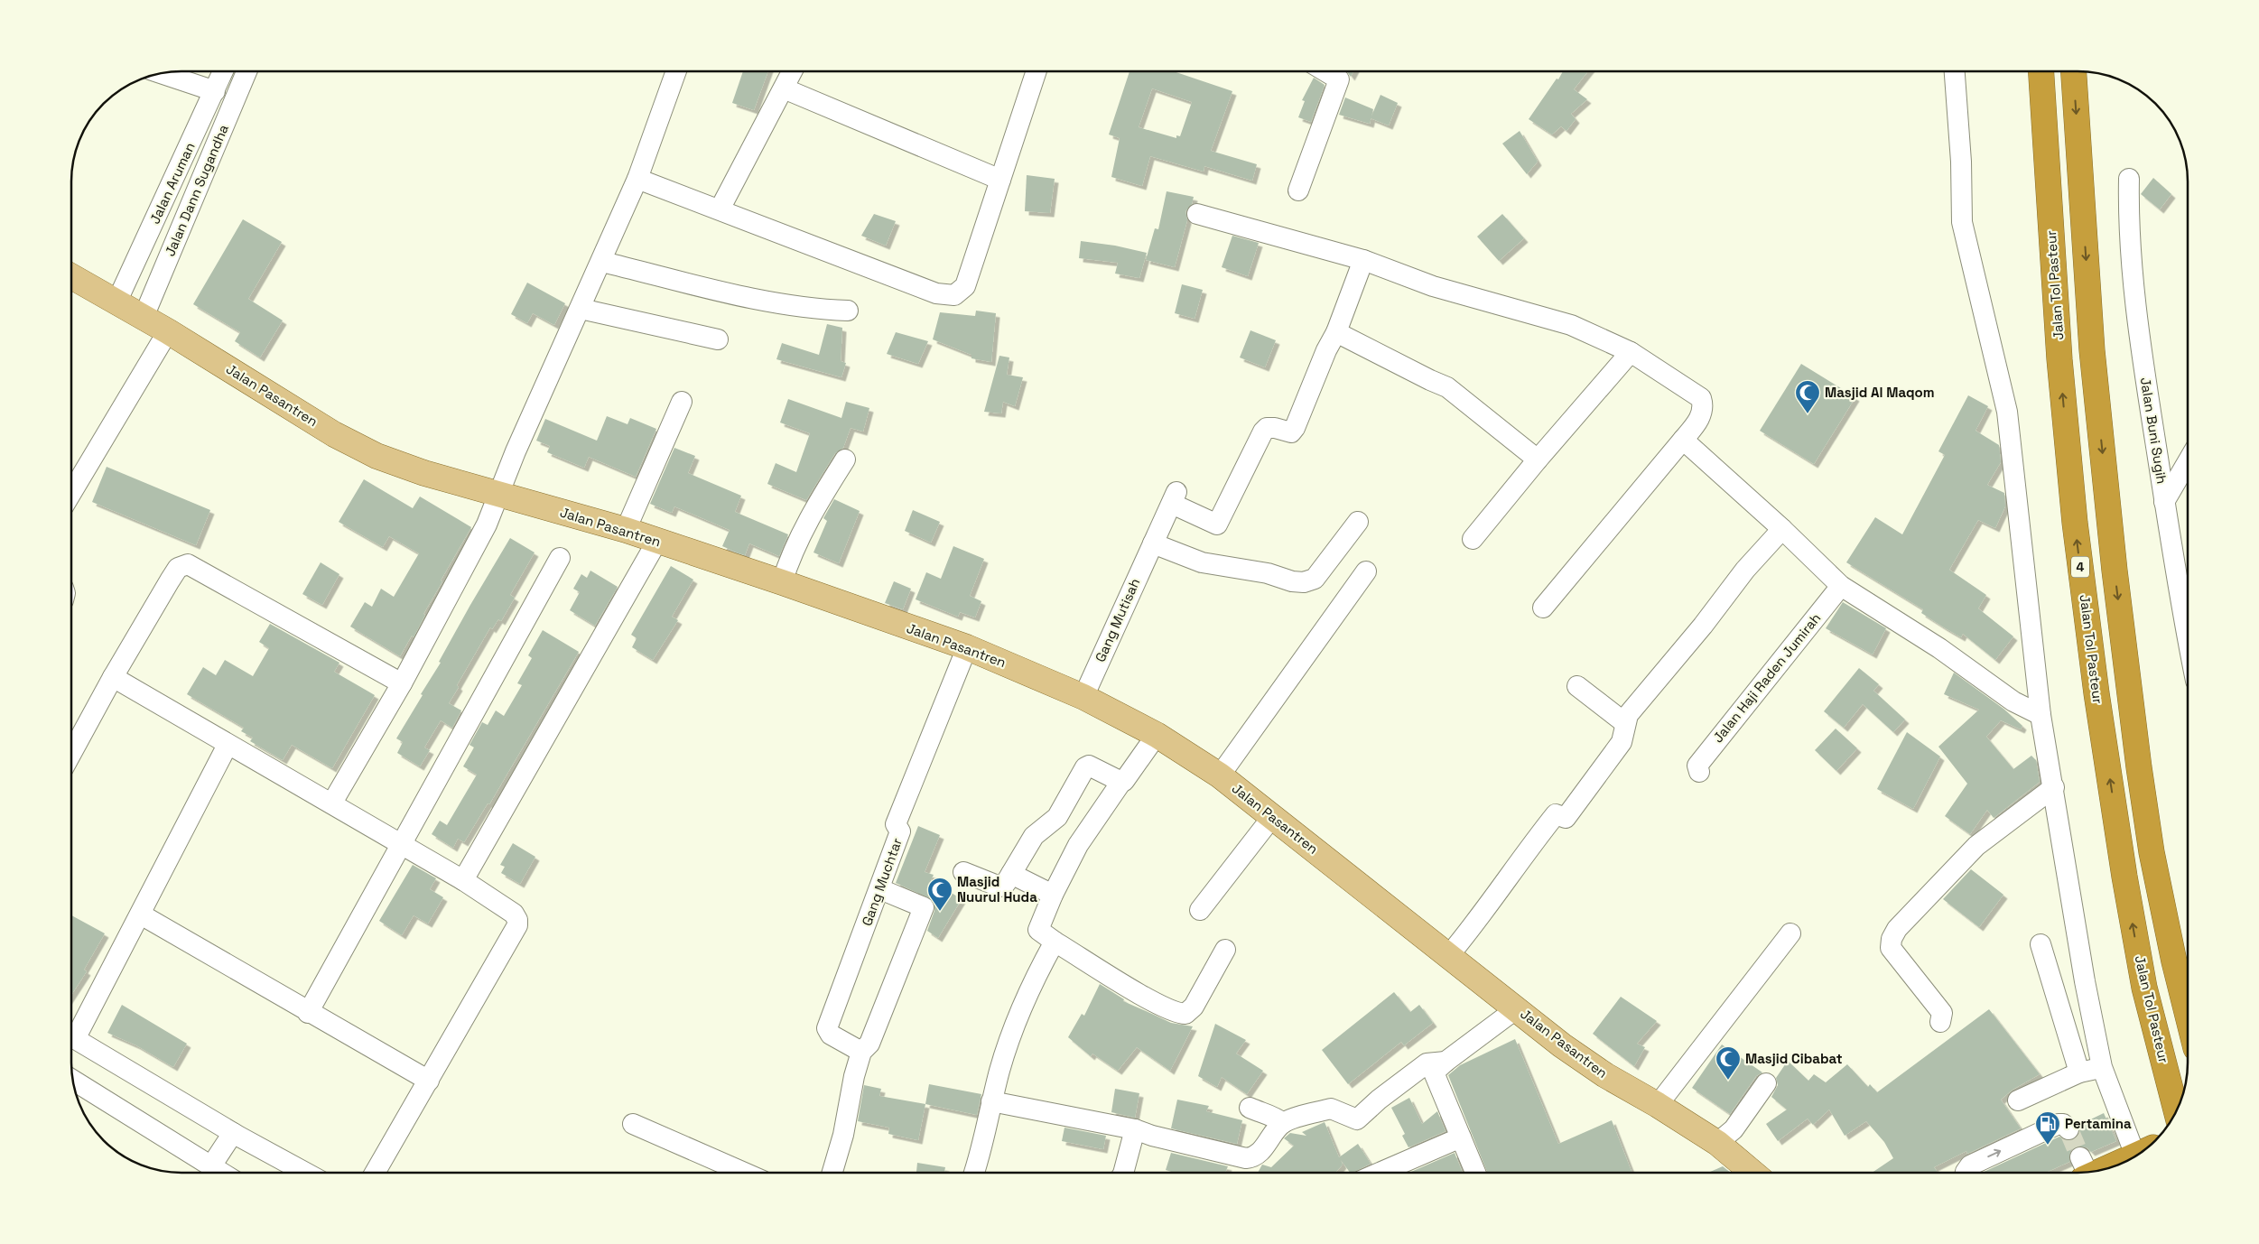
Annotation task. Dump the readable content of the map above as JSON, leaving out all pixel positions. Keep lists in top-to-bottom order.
{
  "streets": {
    "highway": ["Jalan Tol Pasteur", "4"],
    "main road": ["Jalan Pasantren"],
    "street": [
      "Jalan Aruman",
      "Jalan Dann Sugandha",
      "Jalan Buni Sugih",
      "Gang Mutisah",
      "Jalan Haji Raden Jumirah",
      "Gang Muchtar"
    ]
  },
  "crossings": [
    ["Jalan Aruman", "Jalan Pasantren"],
    ["Jalan Dann Sugandha", "Jalan Pasantren"],
    ["Jalan Pasantren", "Gang Mutisah"],
    ["Jalan Pasantren", "Gang Muchtar"]
  ],
  "places": {
    "mosque": ["Masjid Al Maqom", "Masjid Nuurul Huda", "Masjid Cibabat"],
    "fuel station": ["Pertamina"]
  }
}
